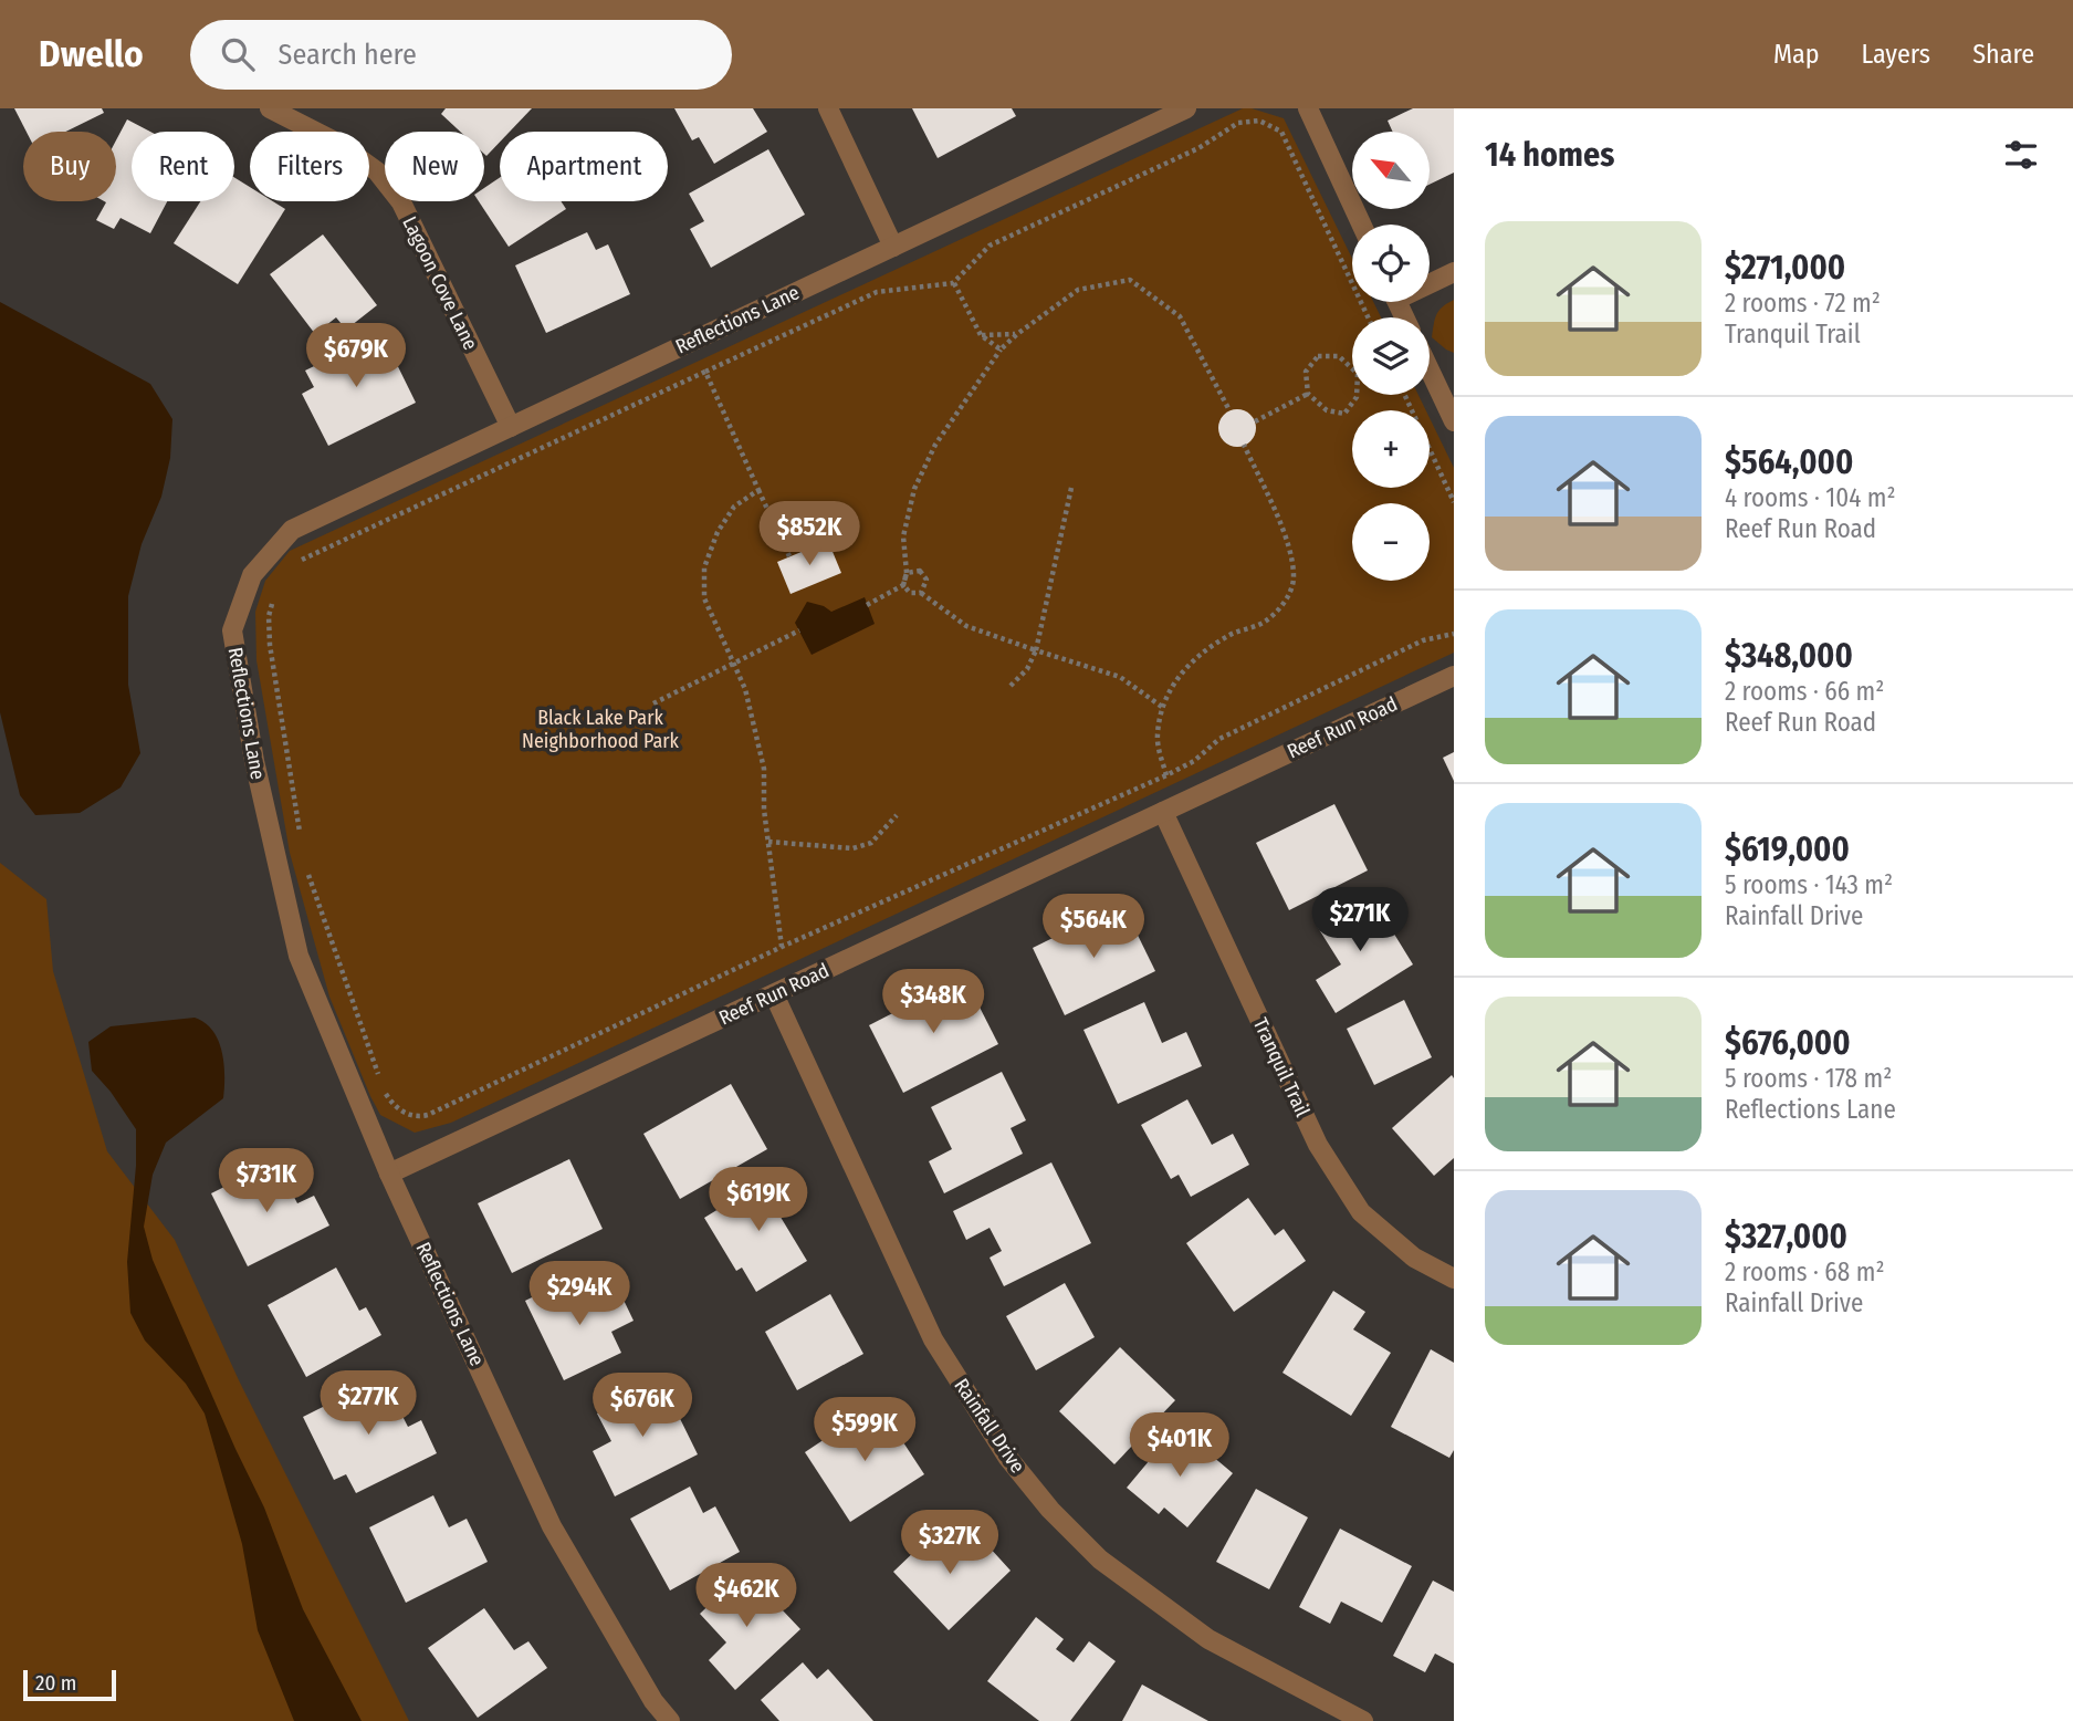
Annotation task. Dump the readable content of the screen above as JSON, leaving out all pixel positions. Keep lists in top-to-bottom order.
{
  "streets": {
    "street": [
      "Lagoon Cove Lane",
      "Reflections Lane",
      "Reef Run Road",
      "Tranquil Trail",
      "Rainfall Drive"
    ]
  },
  "crossings": [
    ["Lagoon Cove Lane", "Reflections Lane"],
    ["Reflections Lane", "Reef Run Road"],
    ["Reef Run Road", "Tranquil Trail"],
    ["Reef Run Road", "Rainfall Drive"]
  ],
  "parks": ["Black Lake Park Neighborhood Park"],
  "scale_bar": "20 m",
  "north": "top left",
  "page": {
    "header": "Dwello",
    "search": "Search here",
    "nav": ["Map", "Layers", "Share"],
    "heading": "14 homes",
    "map_buttons": ["+", "−"],
    "chip": [
      "Buy",
      "Rent",
      "Filters",
      "New",
      "Apartment"
    ],
    "list": [
      {
        "name": "$271,000",
        "note": "2 rooms · 72 m² · Tranquil Trail"
      },
      {
        "name": "$564,000",
        "note": "4 rooms · 104 m² · Reef Run Road"
      },
      {
        "name": "$348,000",
        "note": "2 rooms · 66 m² · Reef Run Road"
      },
      {
        "name": "$619,000",
        "note": "5 rooms · 143 m² · Rainfall Drive"
      },
      {
        "name": "$676,000",
        "note": "5 rooms · 178 m² · Reflections Lane"
      },
      {
        "name": "$327,000",
        "note": "2 rooms · 68 m² · Rainfall Drive"
      }
    ],
    "price": [
      "$679K",
      "$852K",
      "$271K",
      "$564K",
      "$348K",
      "$731K",
      "$619K",
      "$294K",
      "$277K",
      "$676K",
      "$599K",
      "$401K",
      "$327K",
      "$462K"
    ],
    "scale": "20 m"
  }
}
